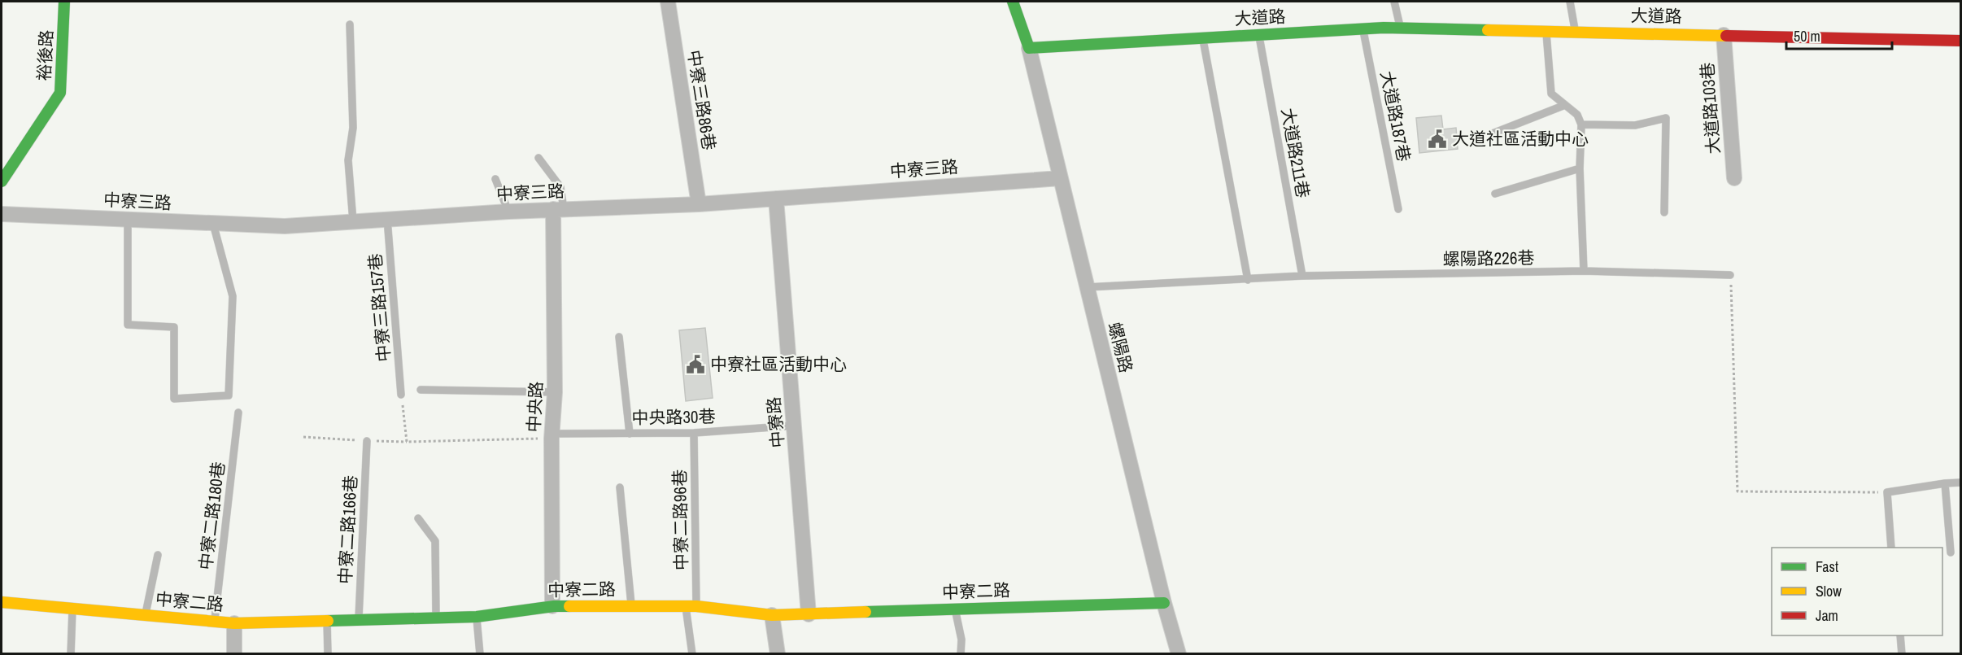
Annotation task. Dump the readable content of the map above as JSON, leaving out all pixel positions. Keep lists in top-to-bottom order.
{
  "streets": {
    "street": [
      "大道路",
      "裕後路",
      "中寮三路86巷",
      "大道路103巷",
      "中寮三路",
      "螺陽路",
      "中央路",
      "中寮路",
      "中寮二路"
    ],
    "lane": [
      "大道路187巷",
      "大道路211巷",
      "螺陽路226巷",
      "中寮三路157巷",
      "中央路30巷",
      "中寮二路180巷",
      "中寮二路96巷",
      "中寮二路166巷"
    ]
  },
  "crossings": [
    ["大道路", "大道路103巷"],
    ["大道路", "大道路187巷"],
    ["大道路", "大道路211巷"],
    ["大道路", "螺陽路"],
    ["中寮三路86巷", "中寮三路"],
    ["大道路211巷", "螺陽路226巷"],
    ["中寮三路", "中寮三路157巷"],
    ["中寮三路", "螺陽路"],
    ["中寮三路", "中央路"],
    ["中寮三路", "中寮路"],
    ["螺陽路226巷", "螺陽路"],
    ["螺陽路", "中寮二路"],
    ["中央路", "中央路30巷"],
    ["中央路", "中寮二路"],
    ["中央路30巷", "中寮路"],
    ["中央路30巷", "中寮二路96巷"],
    ["中寮路", "中寮二路"],
    ["中寮二路180巷", "中寮二路"],
    ["中寮二路96巷", "中寮二路"],
    ["中寮二路166巷", "中寮二路"]
  ],
  "places": {
    "public building": ["大道社區活動中心", "中寮社區活動中心"]
  },
  "legend": ["Fast", "Slow", "Jam"],
  "scale_bar": "50 m"
}
